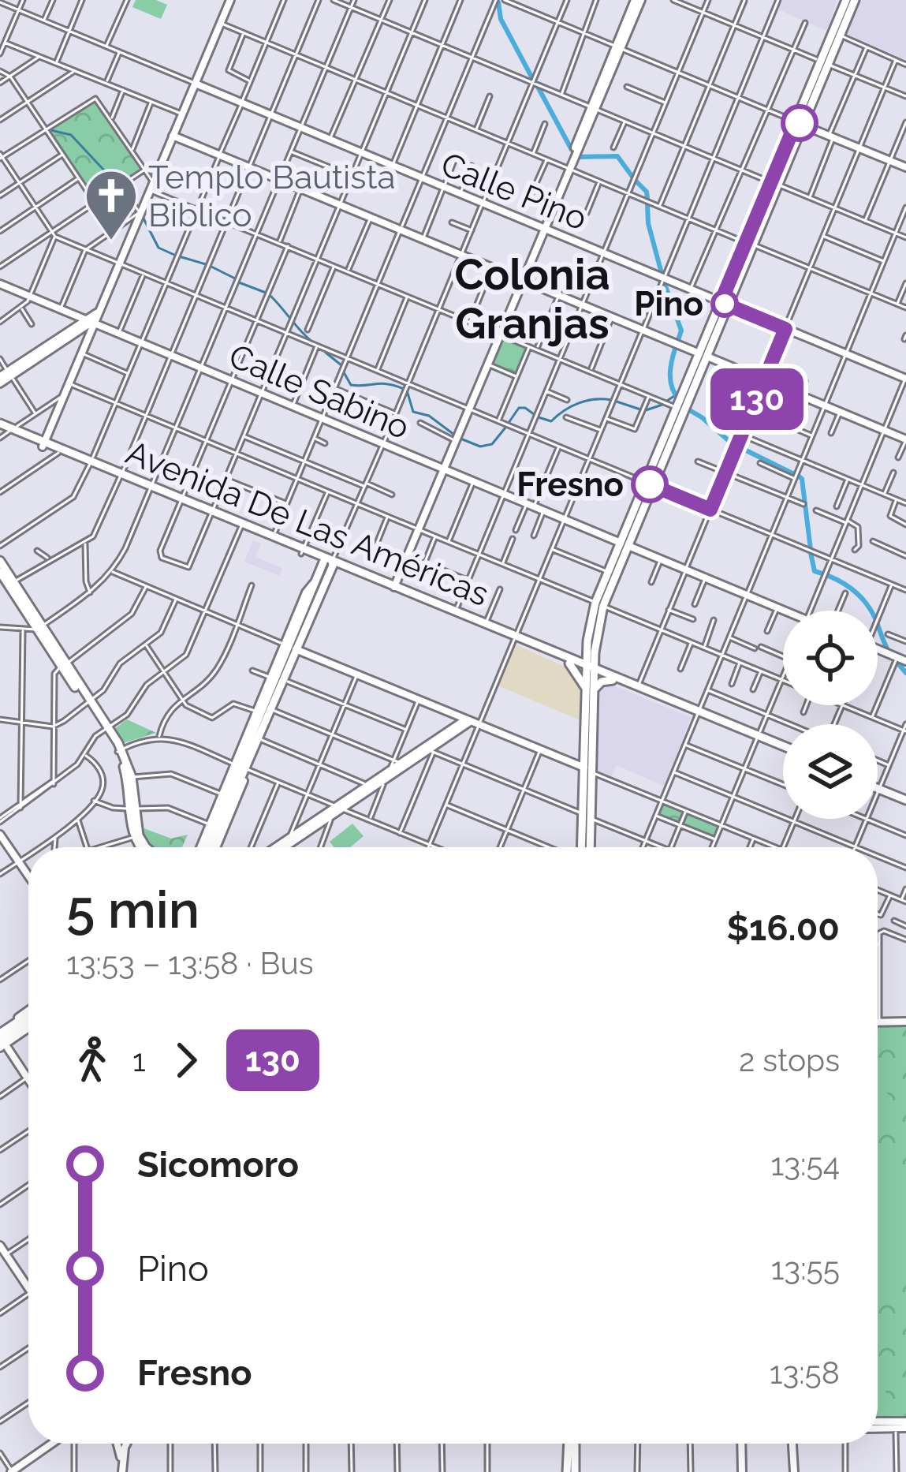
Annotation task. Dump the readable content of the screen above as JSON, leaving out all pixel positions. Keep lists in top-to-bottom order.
{
  "streets": {
    "main road": ["Avenida De Las Américas"],
    "street": ["Calle Pino", "Calle Sabino"]
  },
  "districts": ["Colonia Granjas"],
  "places": {
    "church": ["Templo Bautista Biblico"],
    "other": ["Pino", "Fresno"]
  },
  "lines": ["bus line 130"],
  "page": {
    "on_map": "130",
    "heading": ["5 min", "13:53 – 13:58 · Bus", "$16.00"],
    "legs": ["1", "130", "2 stops"],
    "list": [
      {
        "name": "Sicomoro",
        "value": "13:54"
      },
      {
        "name": "Pino",
        "value": "13:55"
      },
      {
        "name": "Fresno",
        "value": "13:58"
      }
    ]
  }
}
